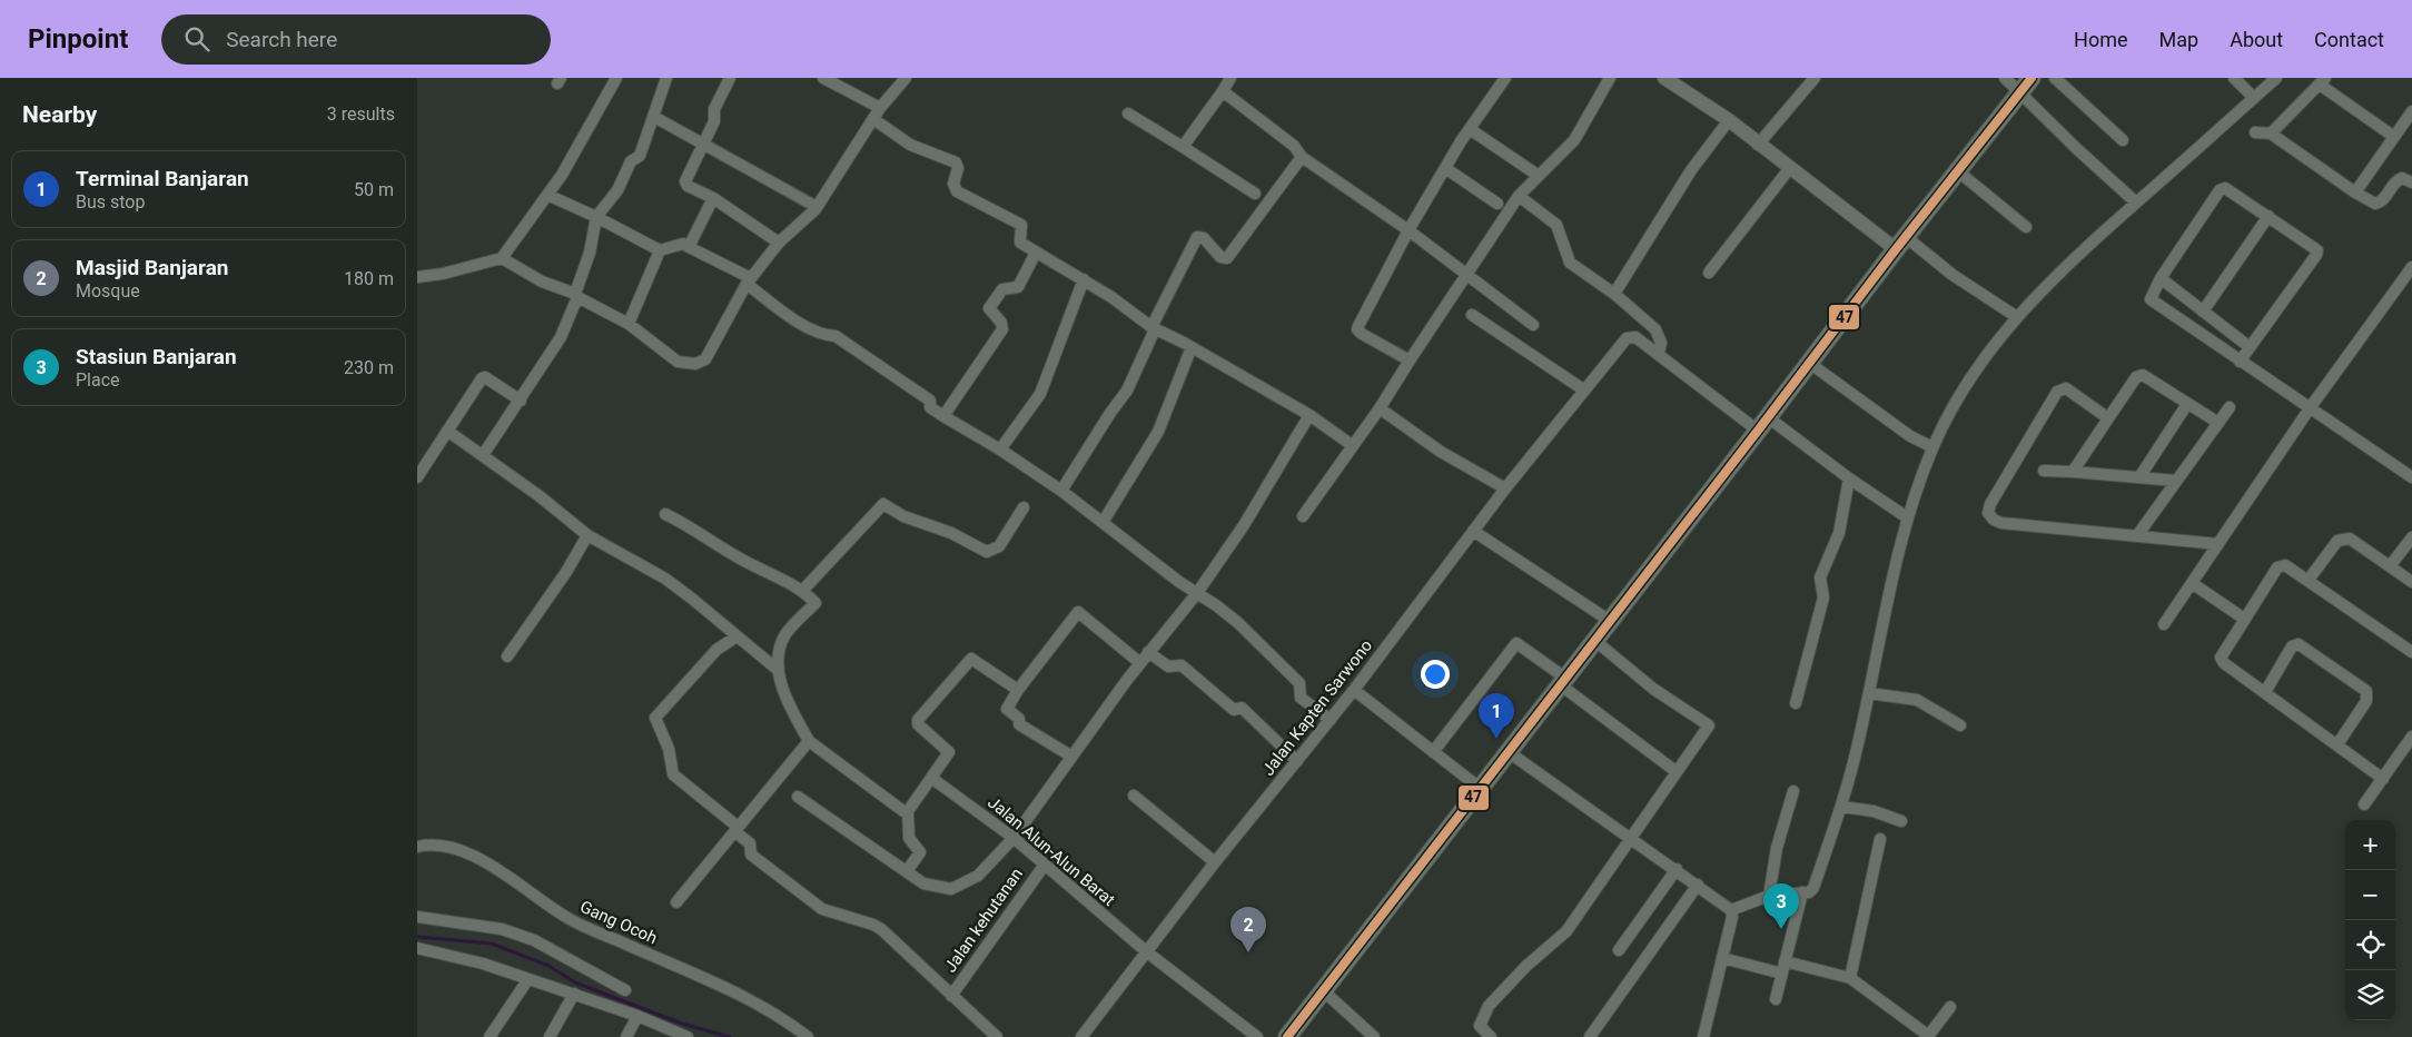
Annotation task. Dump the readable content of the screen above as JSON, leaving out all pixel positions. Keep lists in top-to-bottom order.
{
  "streets": {
    "street": [
      "Jalan Kapten Sarwono",
      "Jalan Alun-Alun Barat",
      "Jalan kehutanan",
      "Gang Ocoh"
    ]
  },
  "crossings": [
    ["Jalan Kapten Sarwono", "Jalan Alun-Alun Barat"],
    ["Jalan Alun-Alun Barat", "Jalan kehutanan"]
  ],
  "lines": ["transit line 47"],
  "page": {
    "header": "Pinpoint",
    "search": "Search here",
    "nav": [
      "Home",
      "Map",
      "About",
      "Contact"
    ],
    "heading": ["Nearby", "3 results"],
    "list": [
      {
        "mark": "1",
        "name": "Terminal Banjaran",
        "note": "Bus stop",
        "value": "50 m"
      },
      {
        "mark": "2",
        "name": "Masjid Banjaran",
        "note": "Mosque",
        "value": "180 m"
      },
      {
        "mark": "3",
        "name": "Stasiun Banjaran",
        "note": "Place",
        "value": "230 m"
      }
    ],
    "pins": ["1", "3", "2"],
    "map_buttons": ["+", "−"]
  }
}
